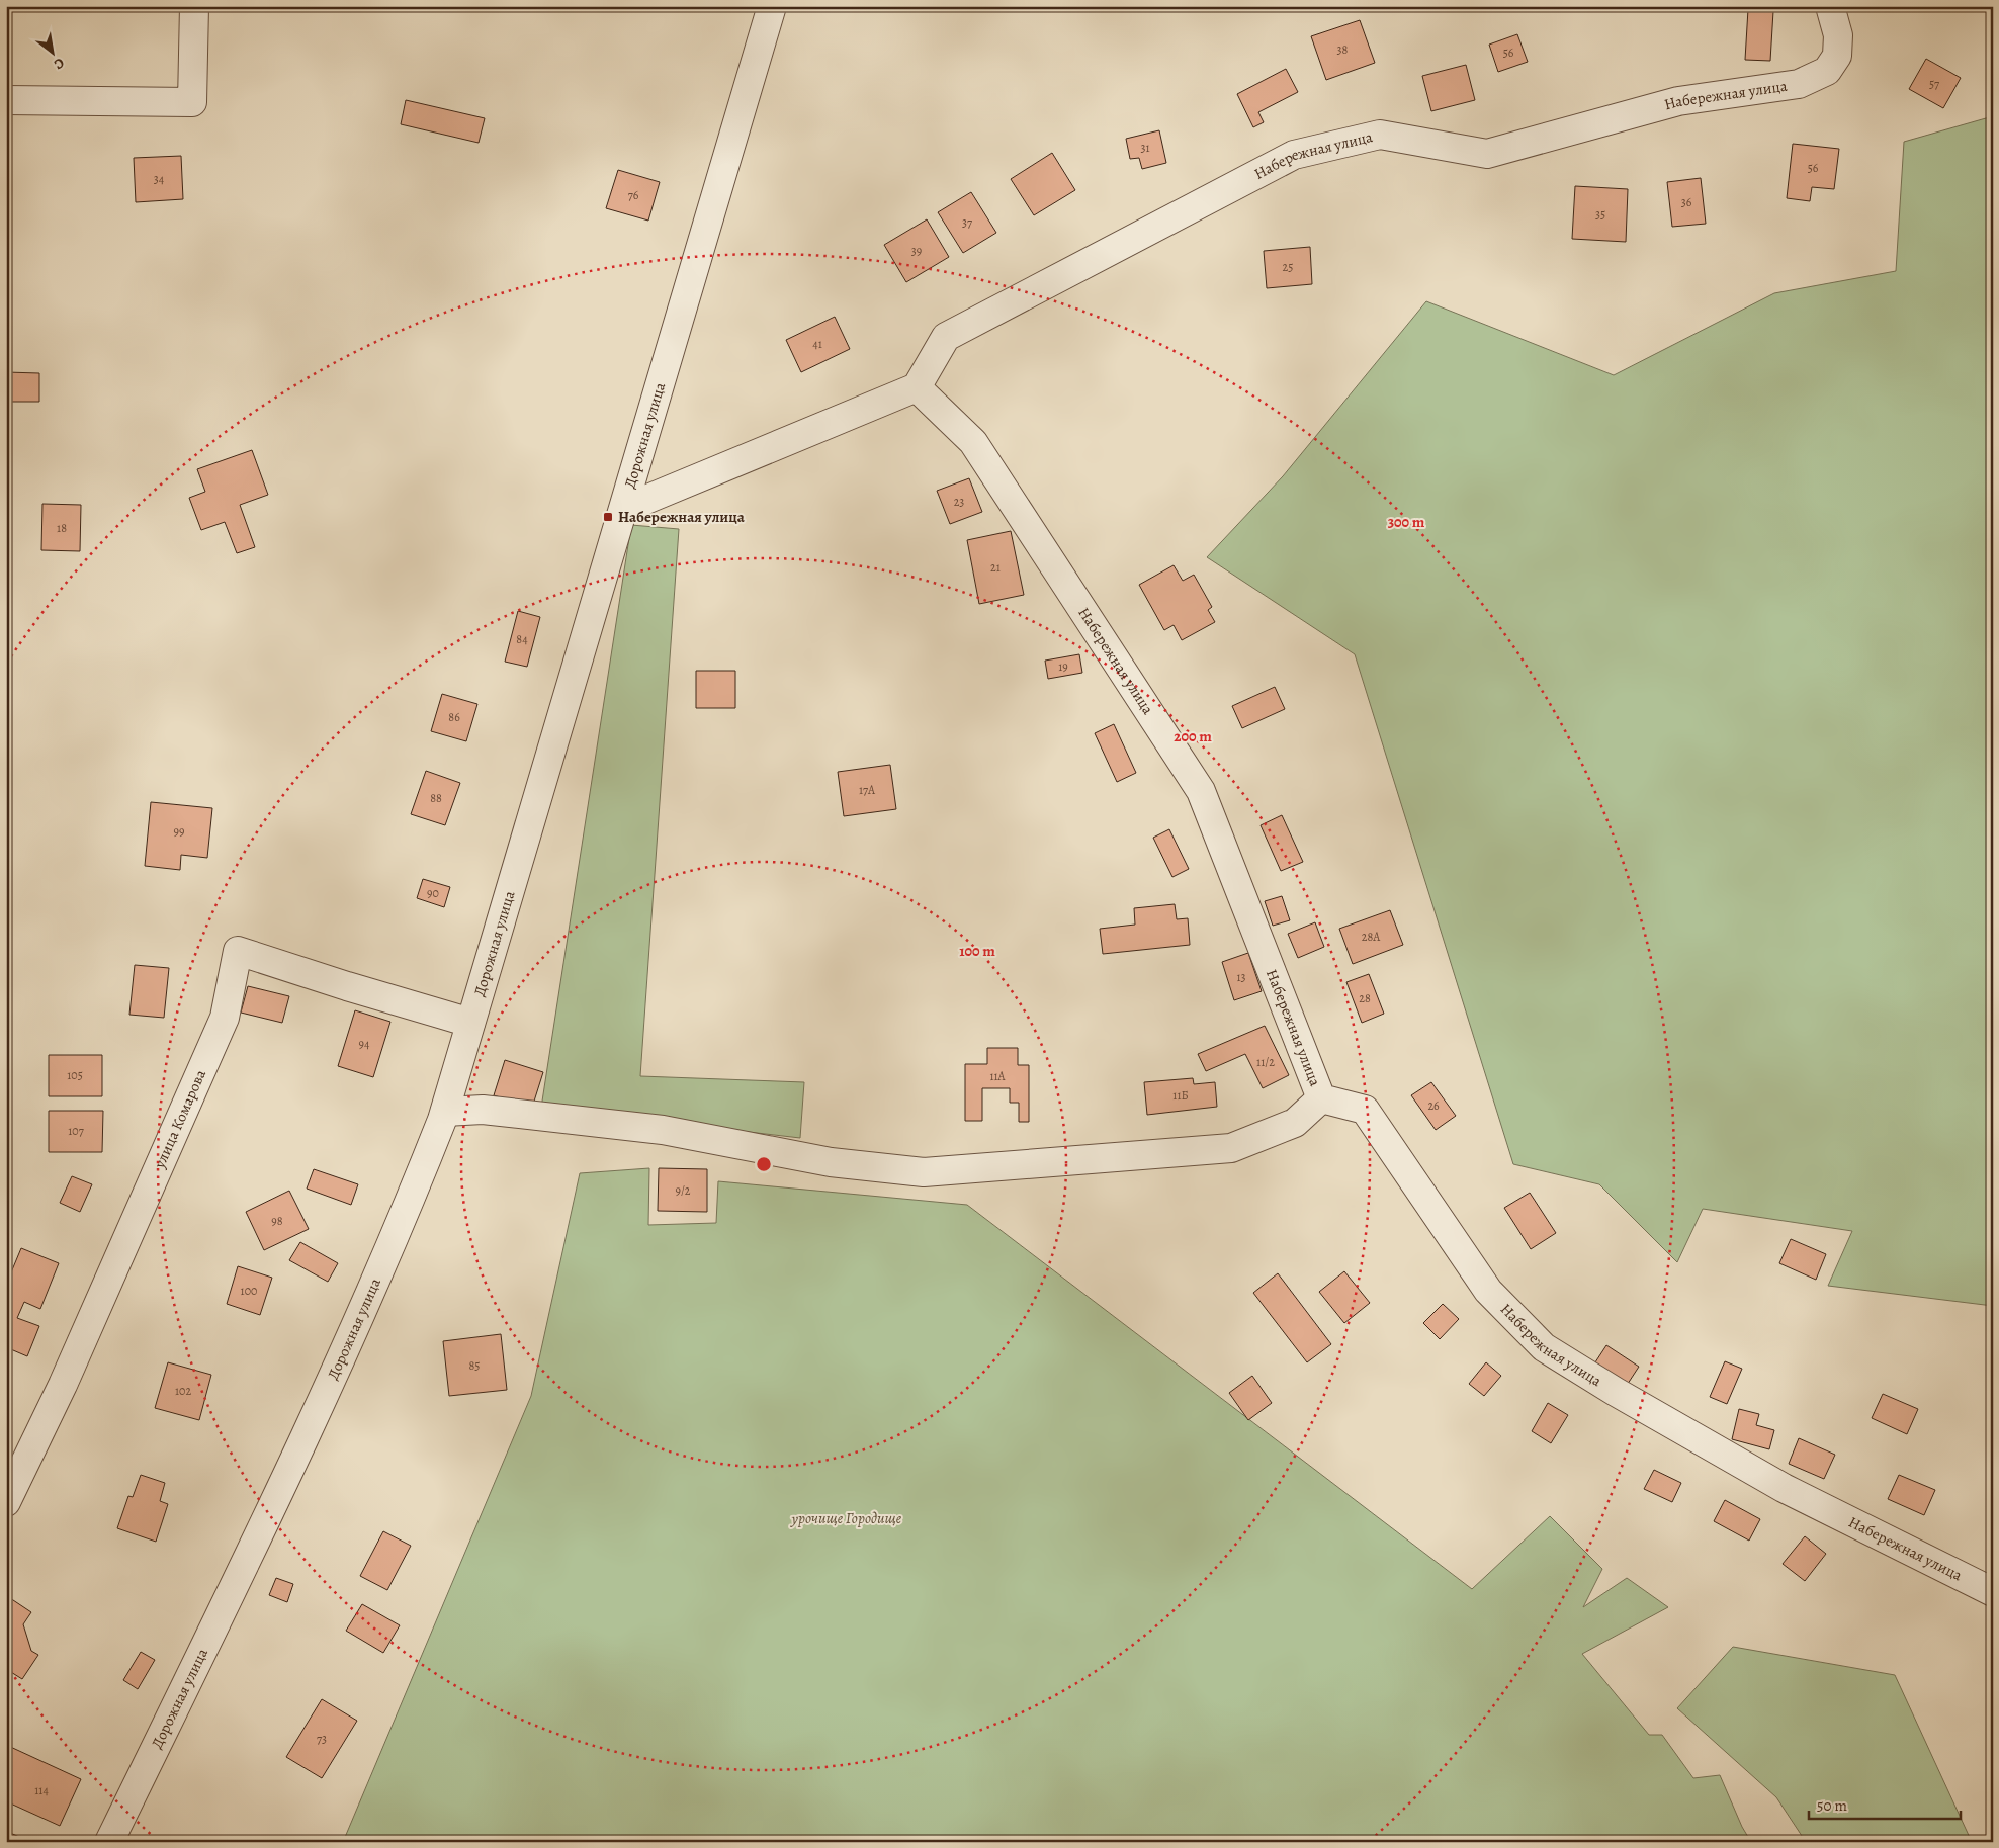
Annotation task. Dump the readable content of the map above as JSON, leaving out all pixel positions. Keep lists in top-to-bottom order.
{
  "streets": {
    "street": ["Набережная улица", "Дорожная улица", "улица Комарова"]
  },
  "crossings": [
    ["Дорожная улица", "улица Комарова"]
  ],
  "parks": ["урочище Городище"],
  "places": {
    "transit": ["Набережная улица"]
  },
  "house_numbers": [
    "38",
    "56",
    "57",
    "31",
    "56",
    "34",
    "76",
    "36",
    "35",
    "37",
    "39",
    "25",
    "41",
    "23",
    "18",
    "21",
    "84",
    "19",
    "86",
    "17А",
    "88",
    "99",
    "90",
    "28А",
    "13",
    "28",
    "94",
    "11/2",
    "105",
    "11А",
    "11Б",
    "26",
    "107",
    "9/2",
    "98",
    "100",
    "85",
    "102",
    "73",
    "114"
  ],
  "scale_bar": "50 m",
  "north": "bottom right",
  "rings": ["300 m", "200 m", "100 m"]
}
